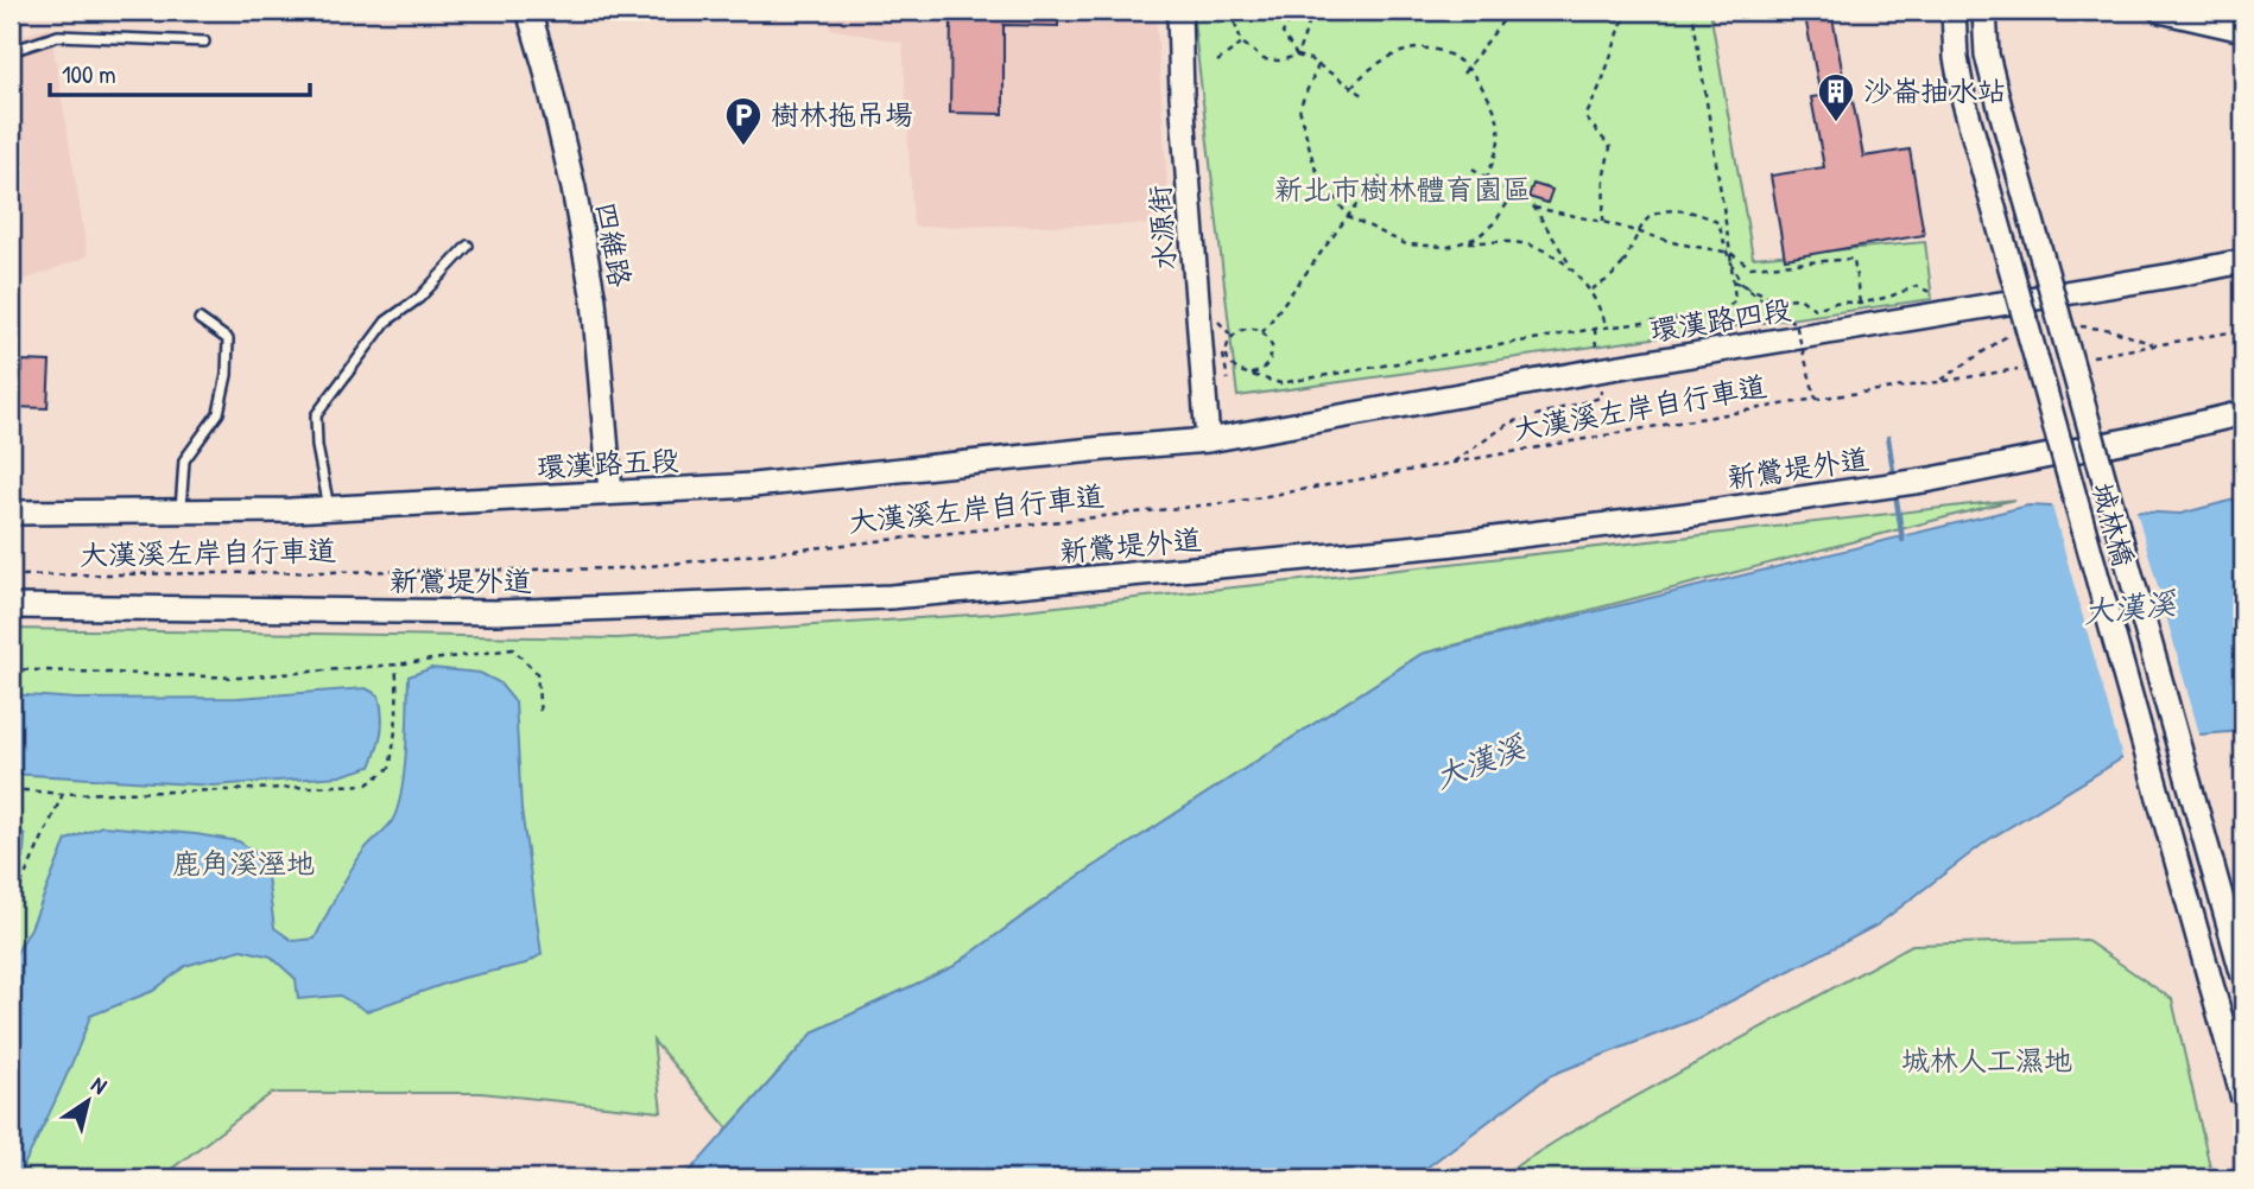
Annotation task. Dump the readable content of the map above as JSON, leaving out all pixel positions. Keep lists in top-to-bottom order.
{
  "streets": {
    "street": [
      "水源街",
      "四維路",
      "環漢路四段",
      "環漢路五段",
      "新鶯堤外道",
      "城林橋"
    ],
    "path": ["大漢溪左岸自行車道"]
  },
  "crossings": [
    ["水源街", "環漢路四段"],
    ["水源街", "環漢路五段"],
    ["四維路", "環漢路五段"],
    ["環漢路四段", "環漢路五段"]
  ],
  "water": ["大漢溪"],
  "parks": ["新北市樹林體育園區", "鹿角溪溼地", "城林人工濕地"],
  "places": {
    "building": ["沙崙抽水站"],
    "parking": ["樹林拖吊場"]
  },
  "scale_bar": "100 m",
  "north": "top right"
}
